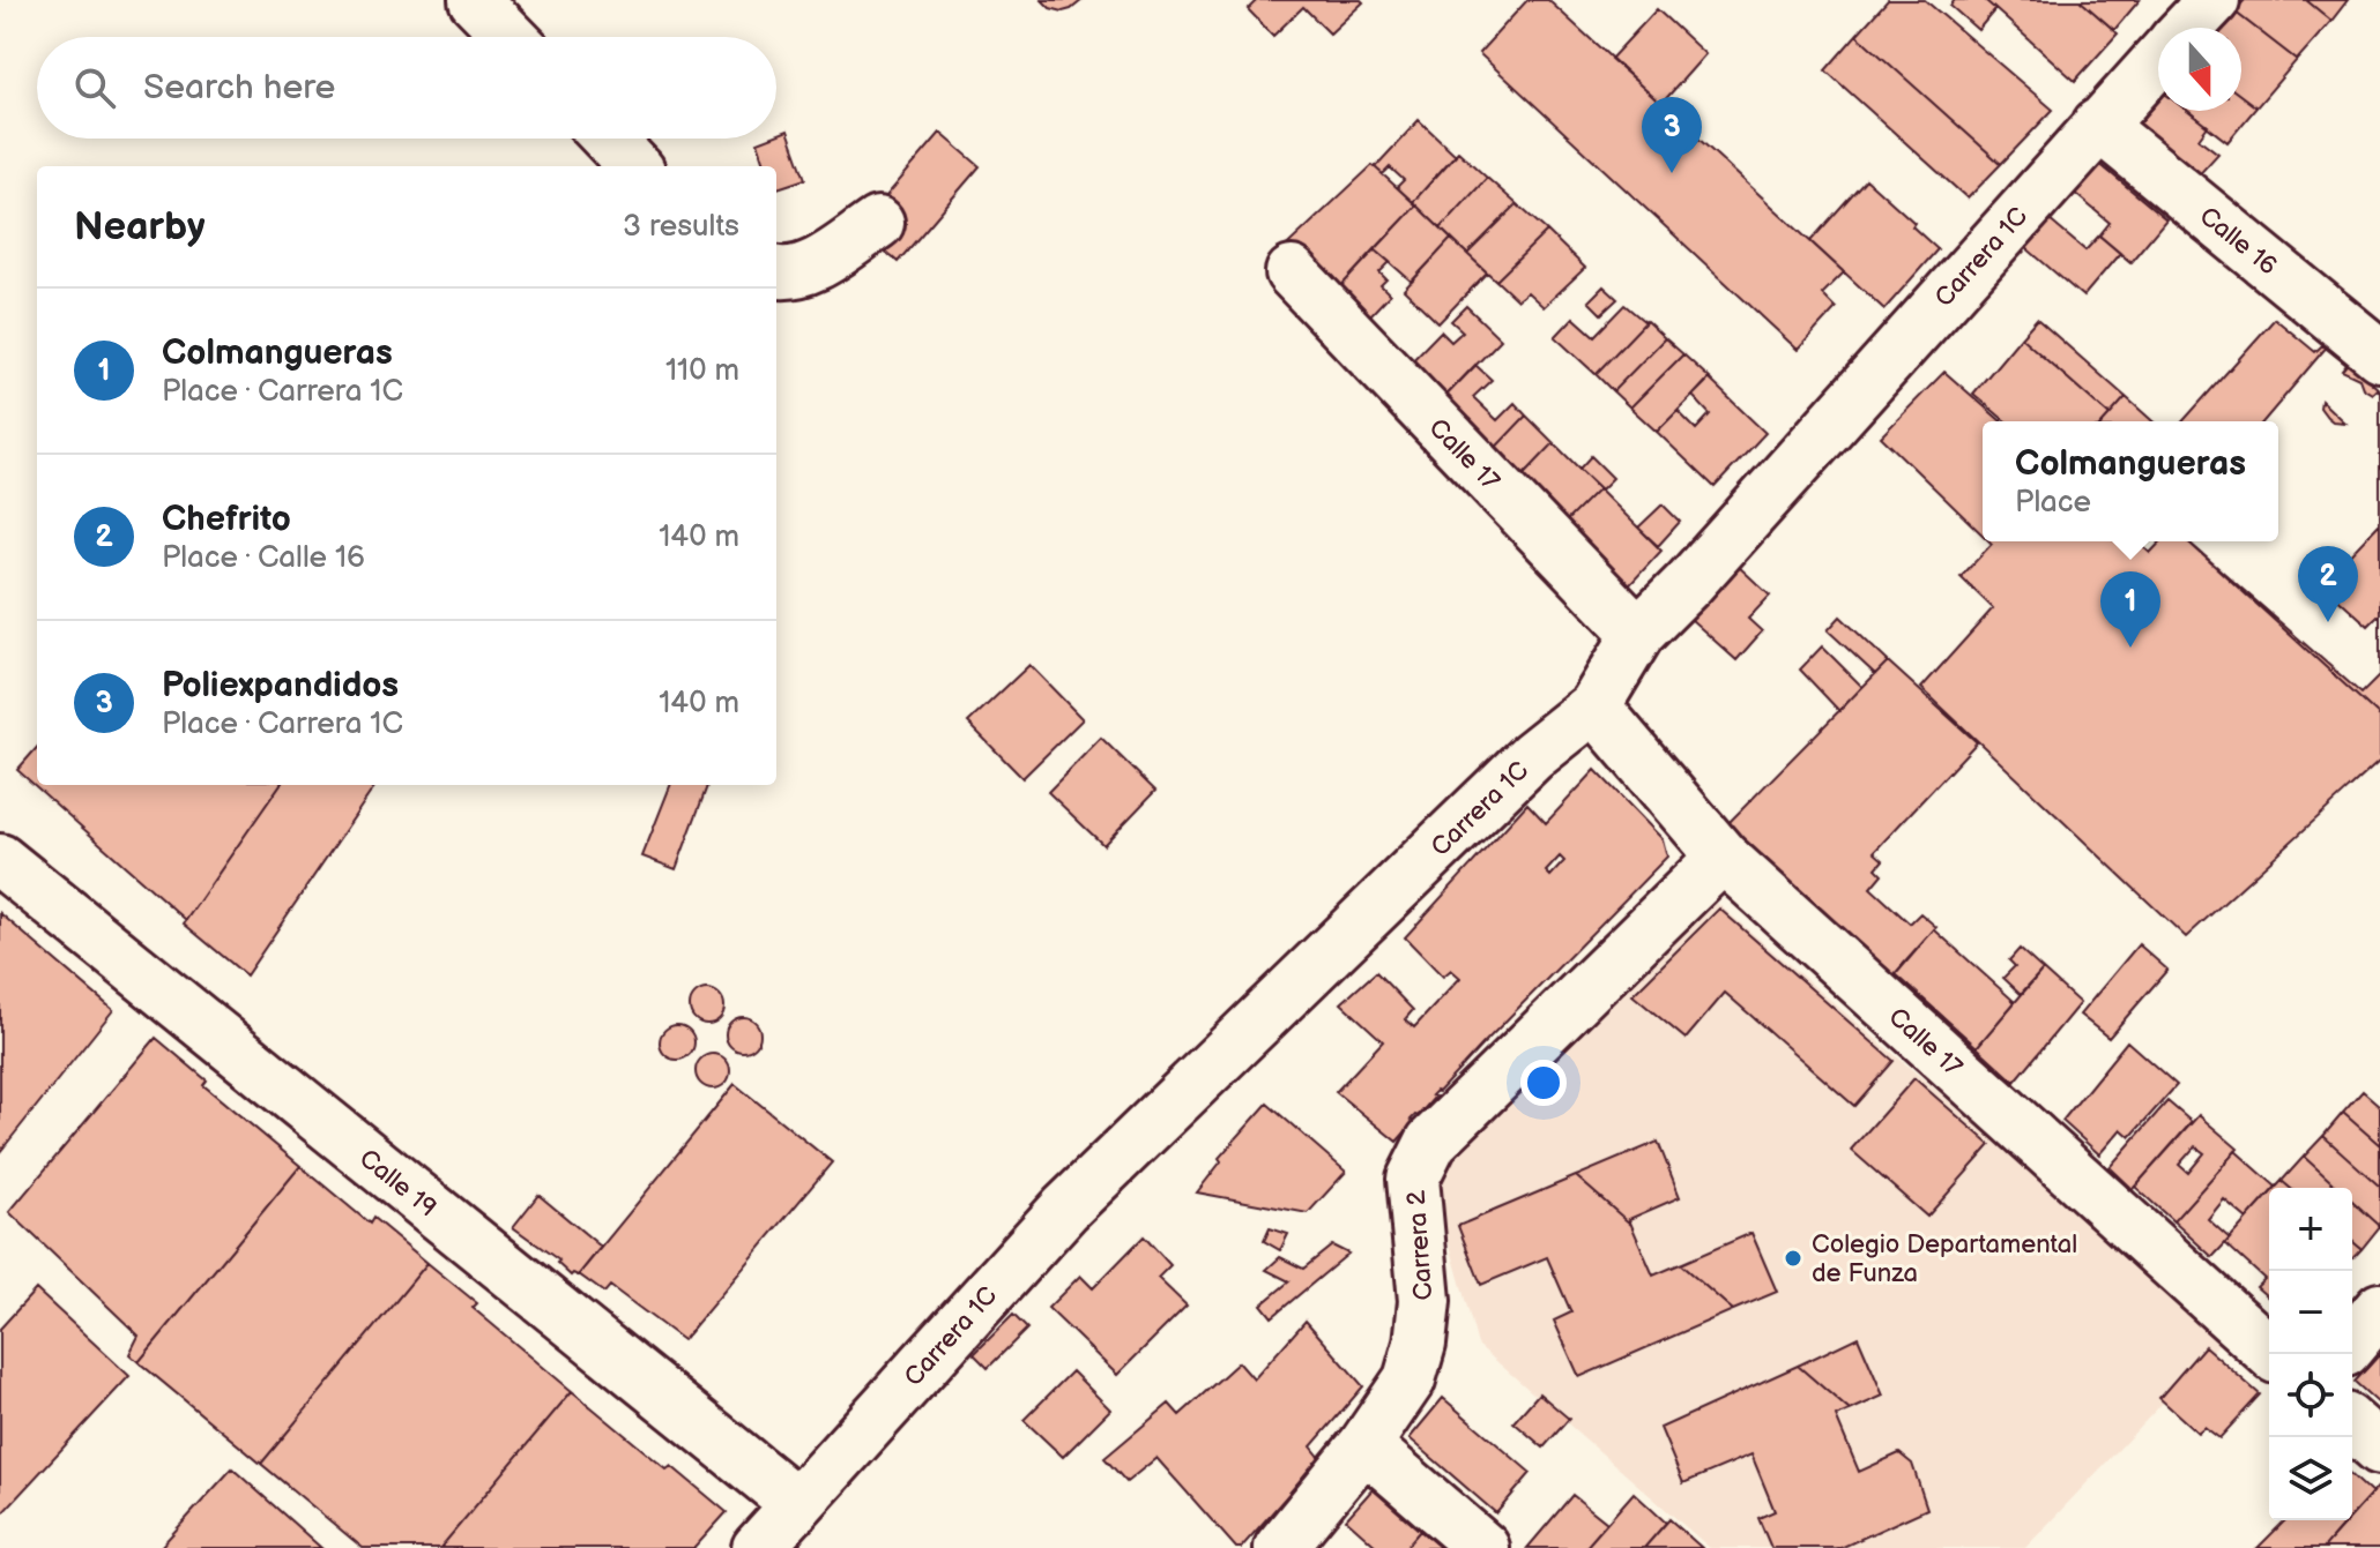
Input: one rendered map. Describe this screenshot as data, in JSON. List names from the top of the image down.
{
  "streets": {
    "street": [
      "Calle 16",
      "Carrera 1C",
      "Calle 17",
      "Calle 19",
      "Carrera 2"
    ]
  },
  "crossings": [
    ["Calle 16", "Carrera 1C"],
    ["Carrera 1C", "Calle 17"],
    ["Carrera 1C", "Calle 19"],
    ["Calle 17", "Carrera 2"]
  ],
  "places": ["Colegio Departamental de Funza"],
  "north": "bottom",
  "page": {
    "search": "Search here",
    "pins": ["3", "2", "1"],
    "heading": ["Nearby", "3 results"],
    "list": [
      {
        "mark": "1",
        "name": "Colmangueras",
        "note": "Place · Carrera 1C",
        "value": "110 m"
      },
      {
        "mark": "2",
        "name": "Chefrito",
        "note": "Place · Calle 16",
        "value": "140 m"
      },
      {
        "mark": "3",
        "name": "Poliexpandidos",
        "note": "Place · Carrera 1C",
        "value": "140 m"
      }
    ],
    "popup": ["Colmangueras", "Place"],
    "map_buttons": ["+", "−"]
  }
}
